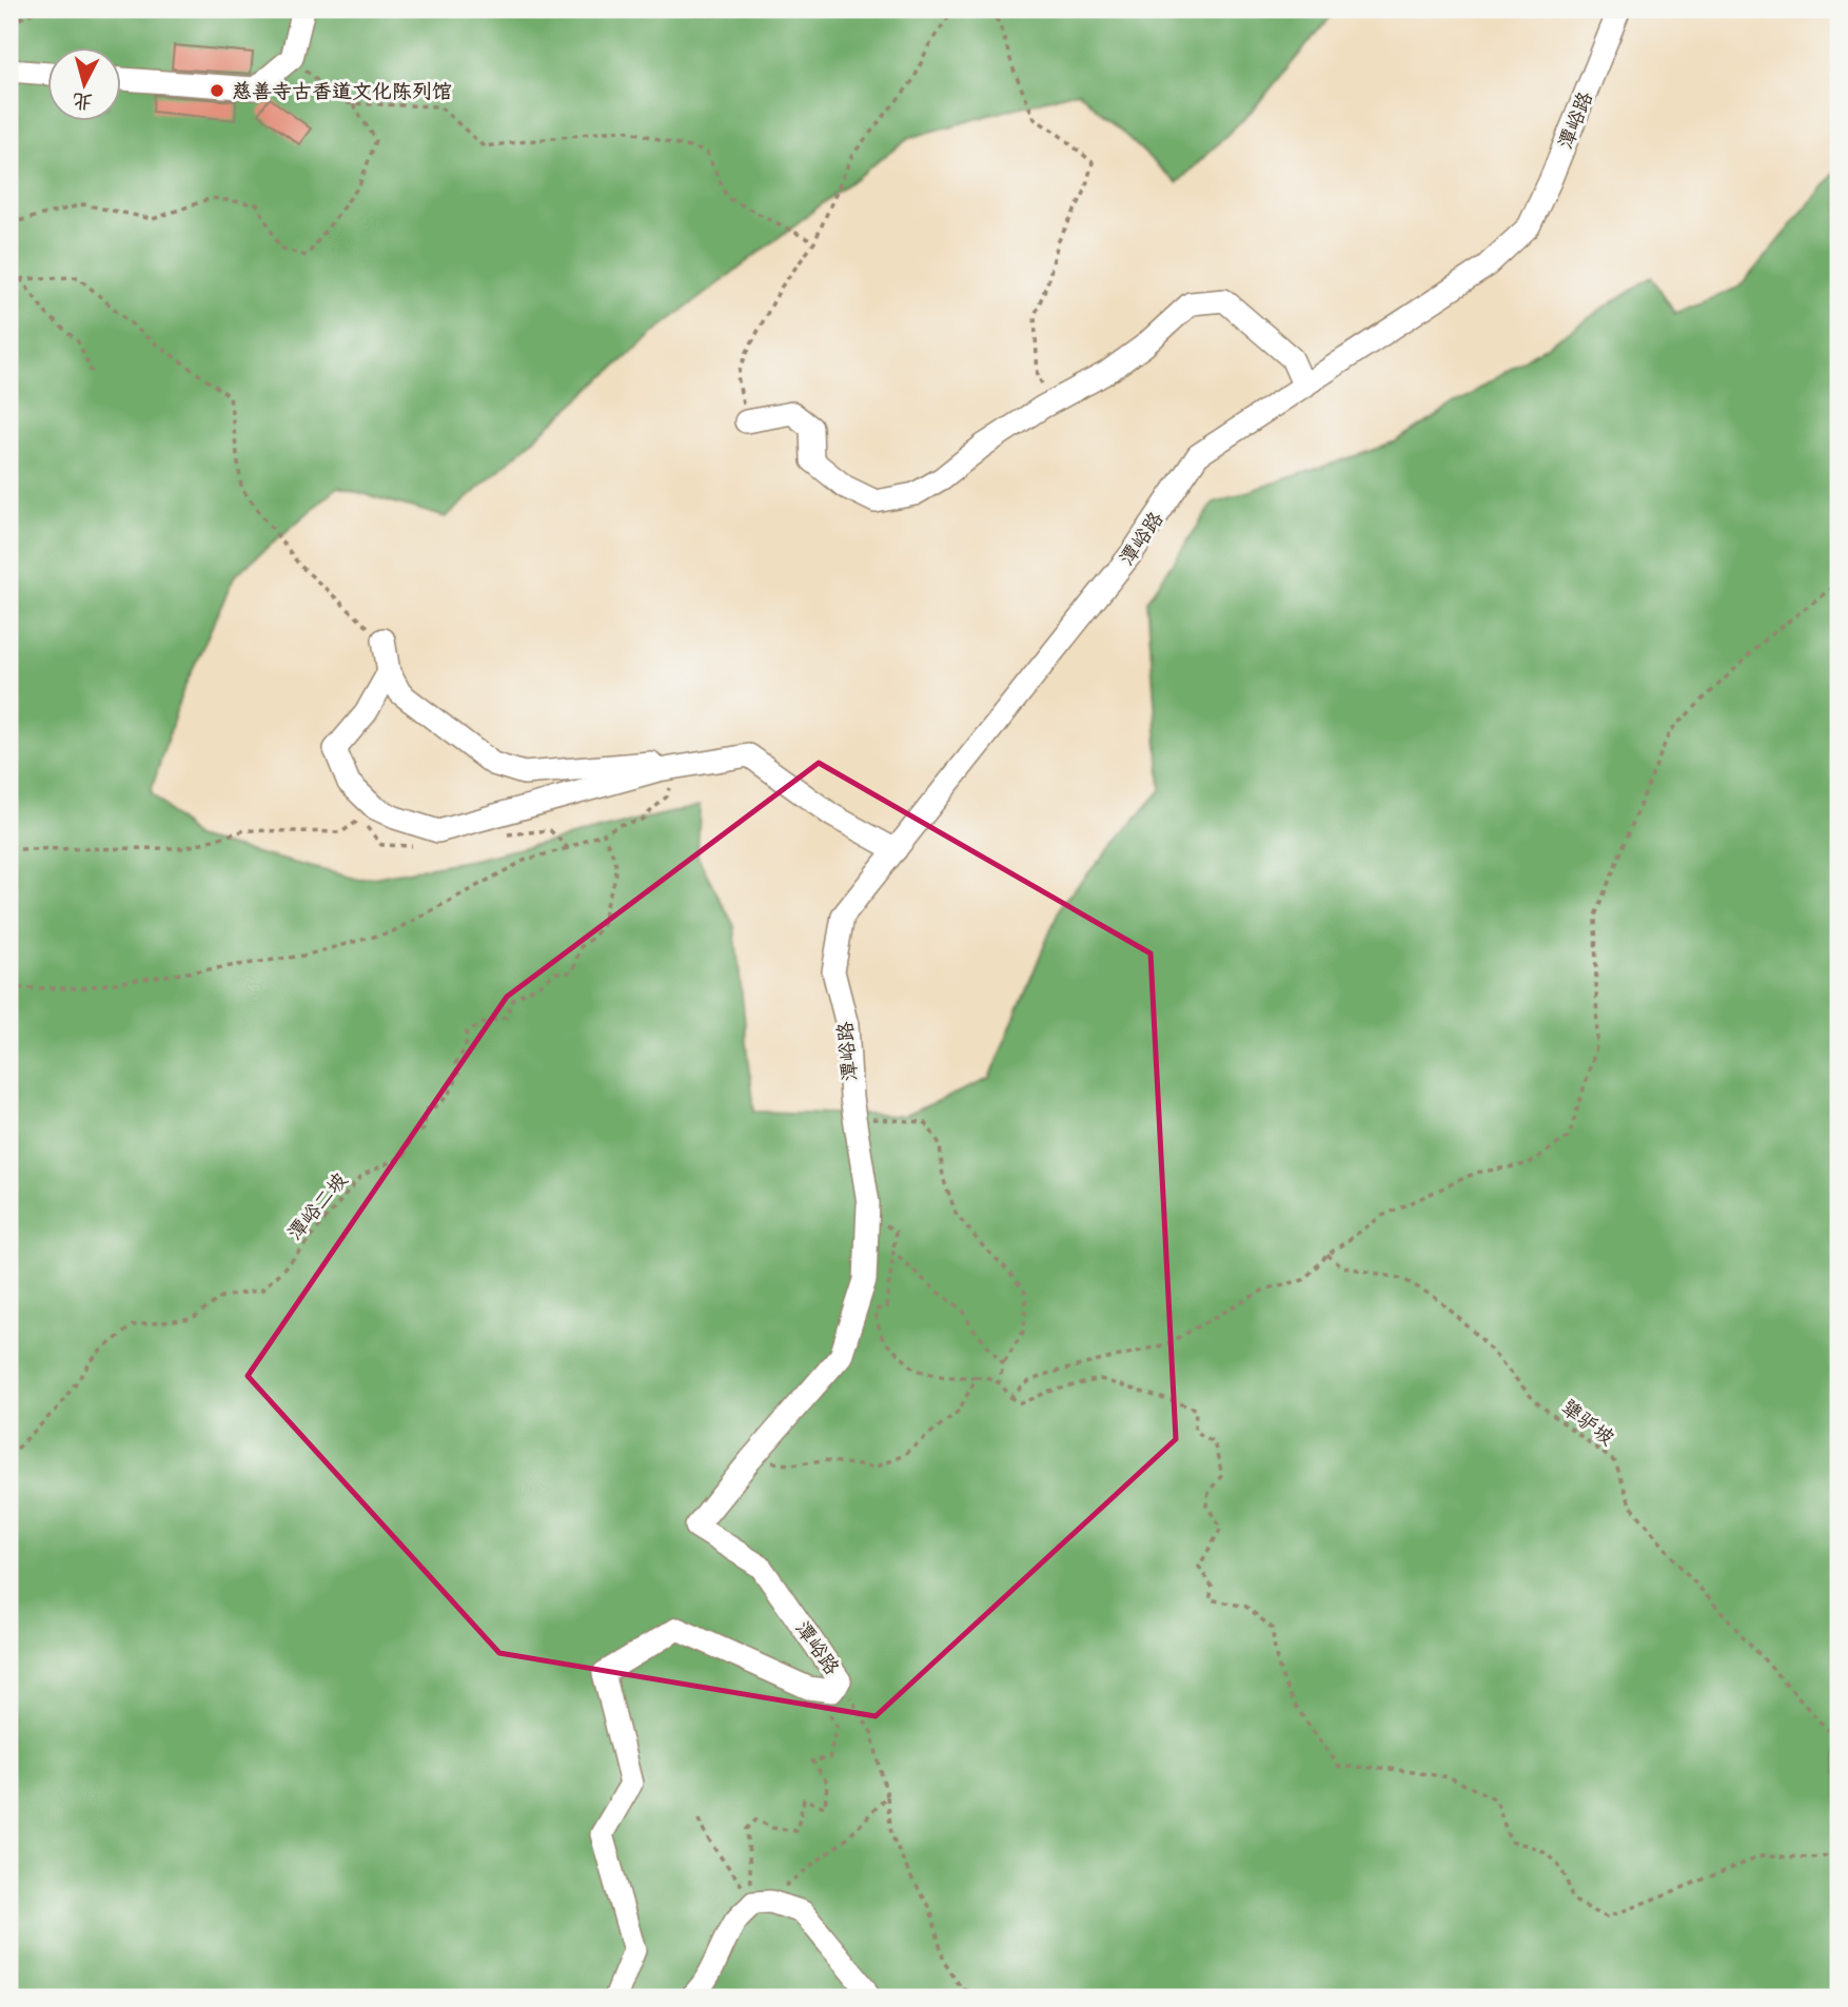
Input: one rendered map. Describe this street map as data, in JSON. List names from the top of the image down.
{
  "streets": {
    "street": ["潭峪路"],
    "path": ["潭峪二坡", "犟驴坡"]
  },
  "places": ["慈善寺古香道文化陈列馆"],
  "north": "bottom"
}
